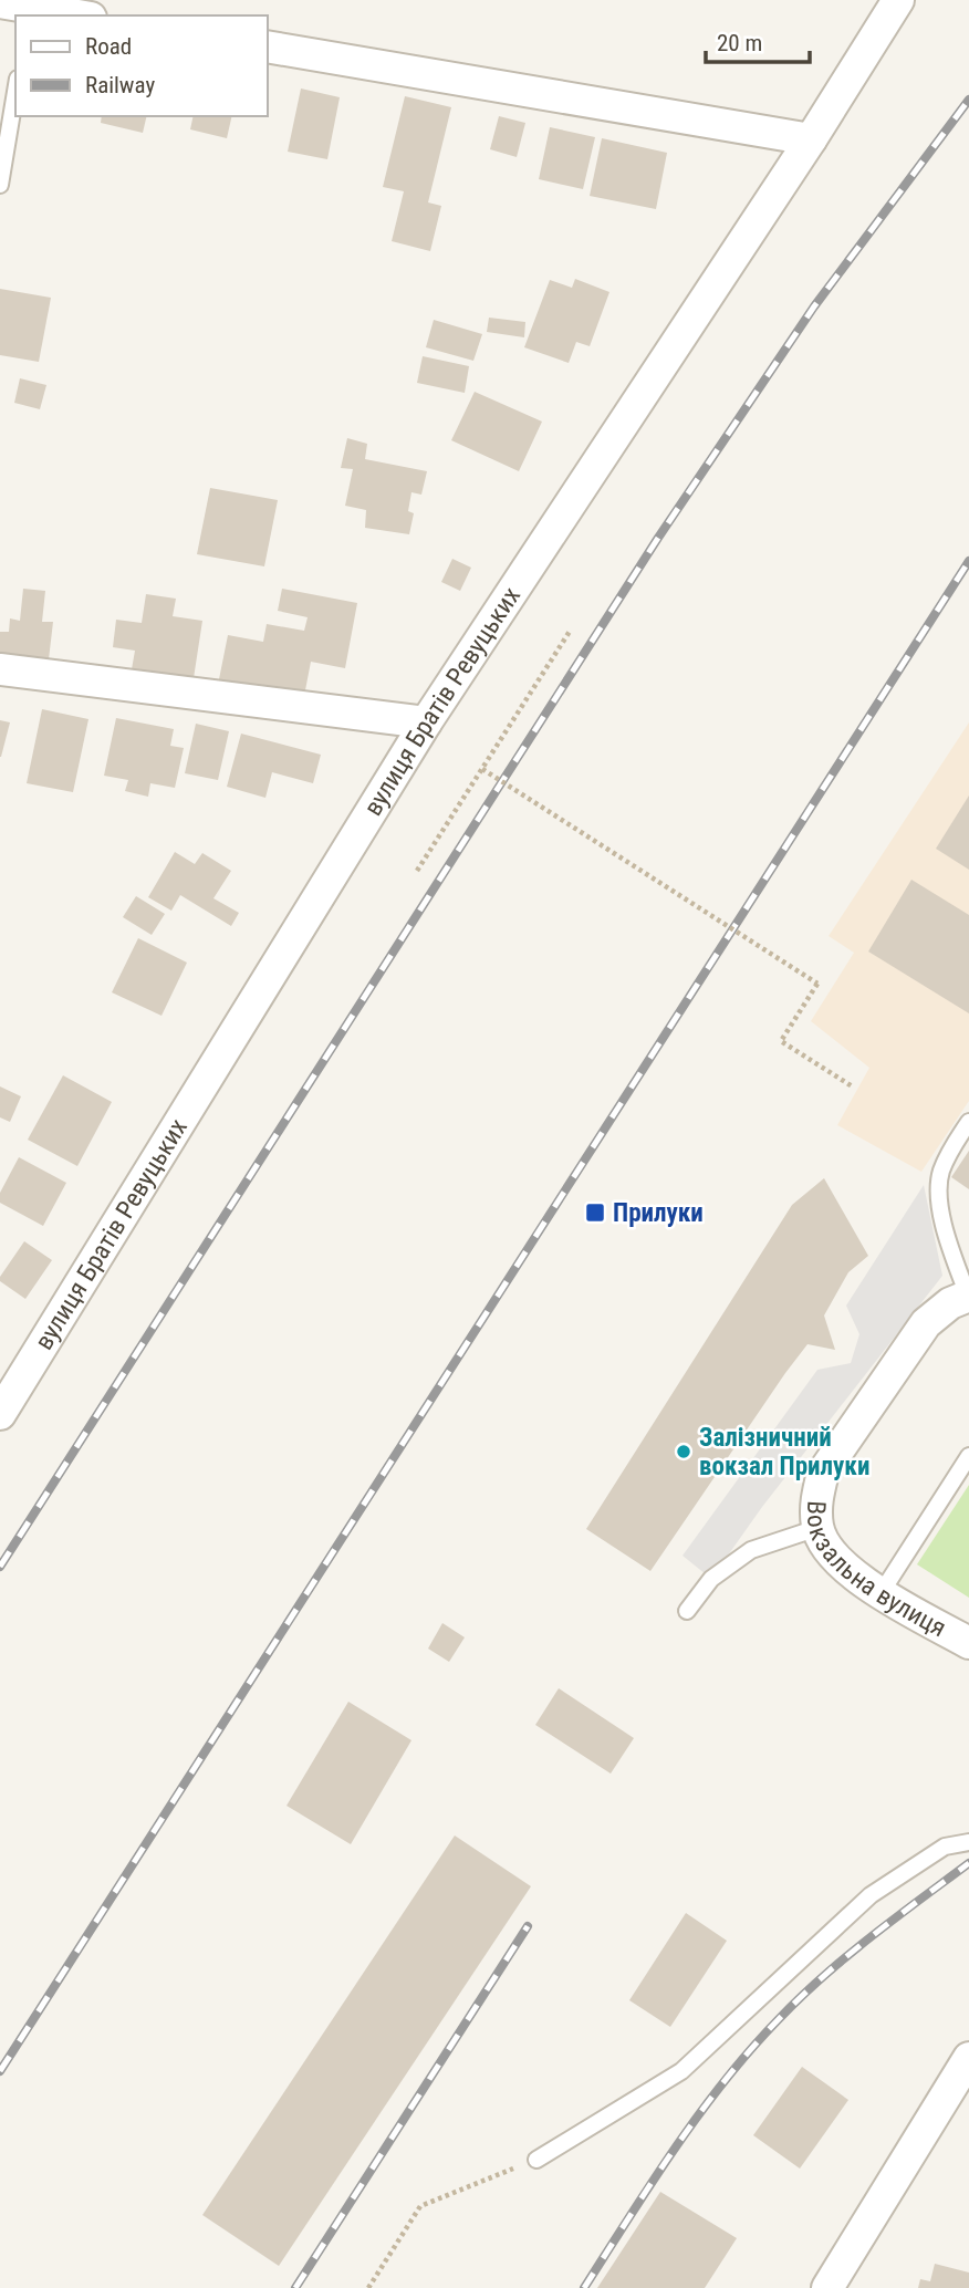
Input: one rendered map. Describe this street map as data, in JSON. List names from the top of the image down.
{
  "streets": {
    "street": ["вулиця Братів Ревуцьких", "Вокзальна вулиця"]
  },
  "places": {
    "transit": ["Прилуки"],
    "other": ["Залізничний вокзал Прилуки"]
  },
  "legend": ["Road", "Railway"],
  "scale_bar": "20 m"
}
